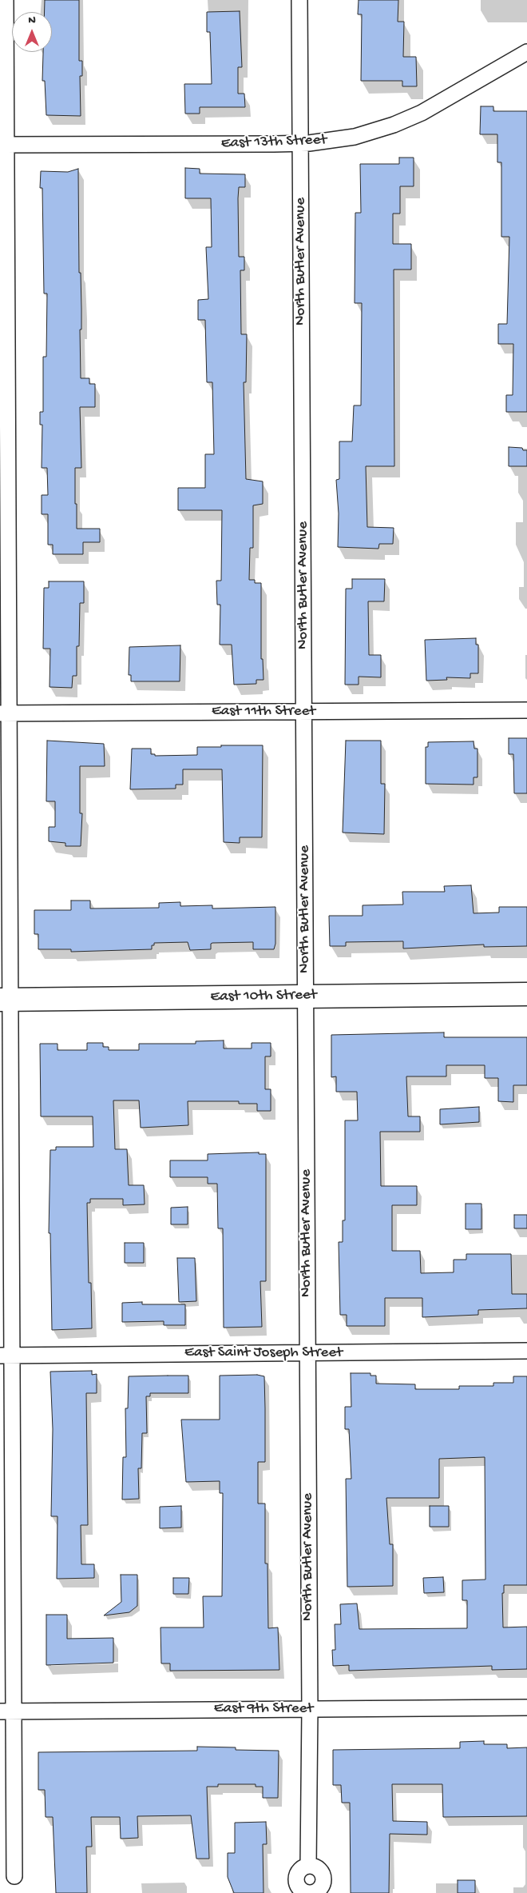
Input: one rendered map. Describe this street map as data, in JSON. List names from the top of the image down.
{
  "streets": {
    "main road": ["East 10th Street"],
    "street": [
      "East 13th Street",
      "North Butler Avenue",
      "East 11th Street",
      "East Saint Joseph Street",
      "East 9th Street"
    ]
  },
  "crossings": [
    ["East 13th Street", "North Butler Avenue"],
    ["North Butler Avenue", "East 11th Street"],
    ["North Butler Avenue", "East 10th Street"],
    ["North Butler Avenue", "East Saint Joseph Street"],
    ["North Butler Avenue", "East 9th Street"]
  ],
  "north": "top"
}
